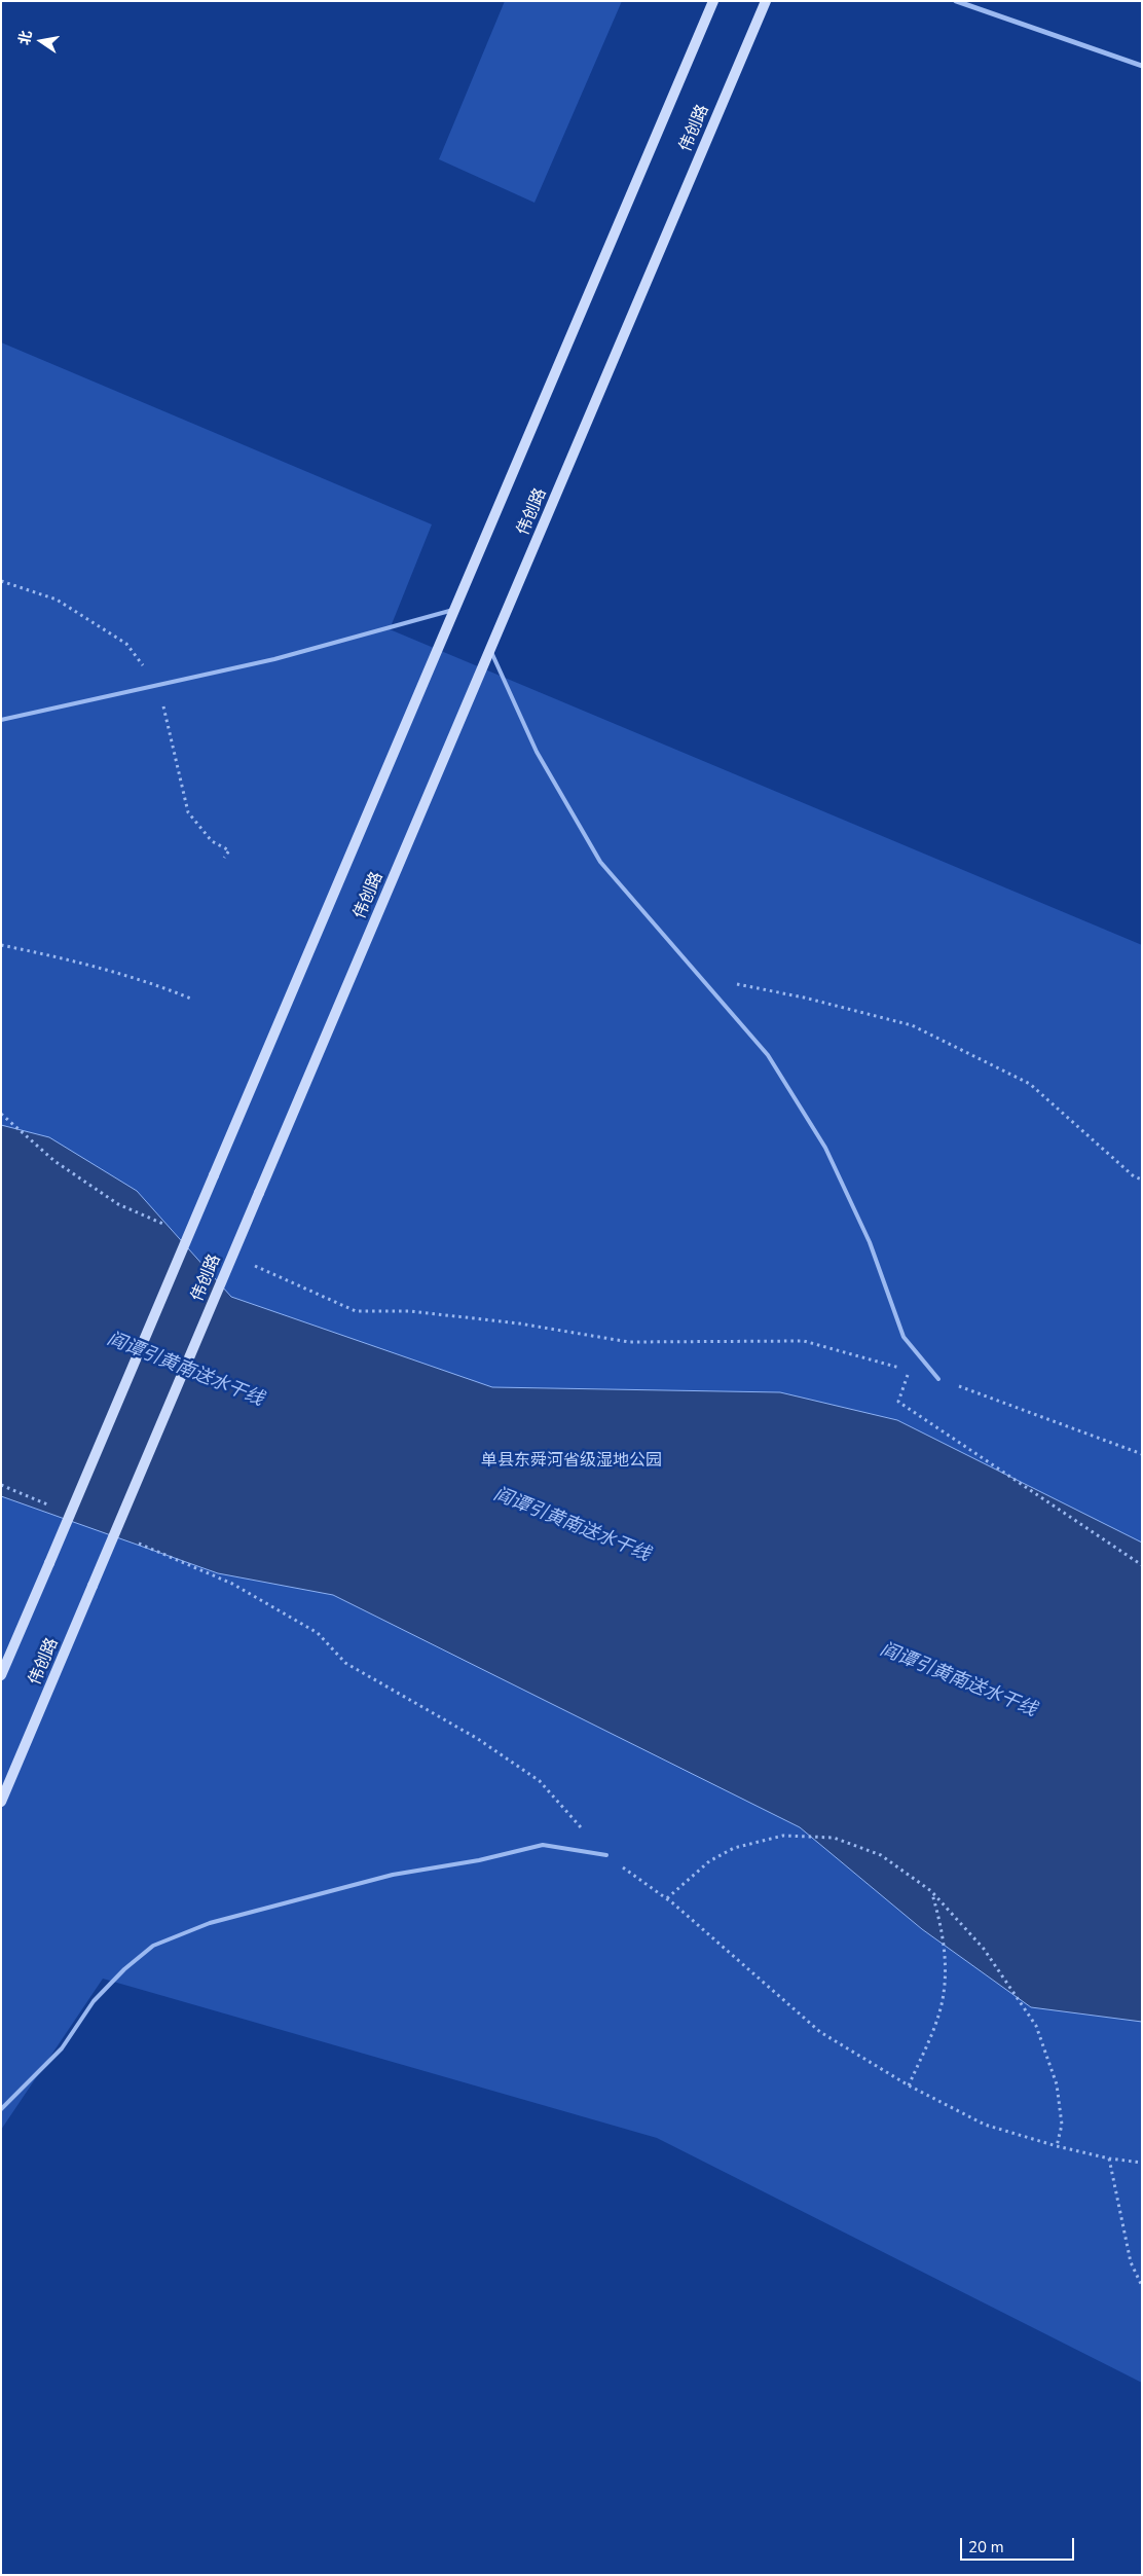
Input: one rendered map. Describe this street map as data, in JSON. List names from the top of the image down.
{
  "streets": {
    "street": ["伟创路"]
  },
  "water": ["阎谭引黄南送水干线"],
  "parks": ["单县东舜河省级湿地公园"],
  "scale_bar": "20 m",
  "north": "left"
}
